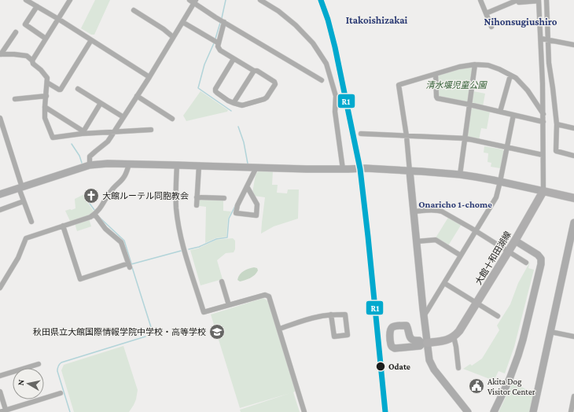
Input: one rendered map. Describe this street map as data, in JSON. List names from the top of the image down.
{
  "streets": {
    "main road": ["大館十和田湖線"]
  },
  "districts": ["Itakoishizakai", "Nihonsugiushiro", "Onaricho 1-chome"],
  "parks": ["清水堰児童公園"],
  "places": {
    "church": ["大館ルーテル同胞教会"],
    "school or university": ["秋田県立大館国際情報学院中学校・高等学校"],
    "other": ["Odate"],
    "public building": ["Akita Dog Visitor Center"]
  },
  "lines": ["transit line R1"],
  "north": "left"
}
